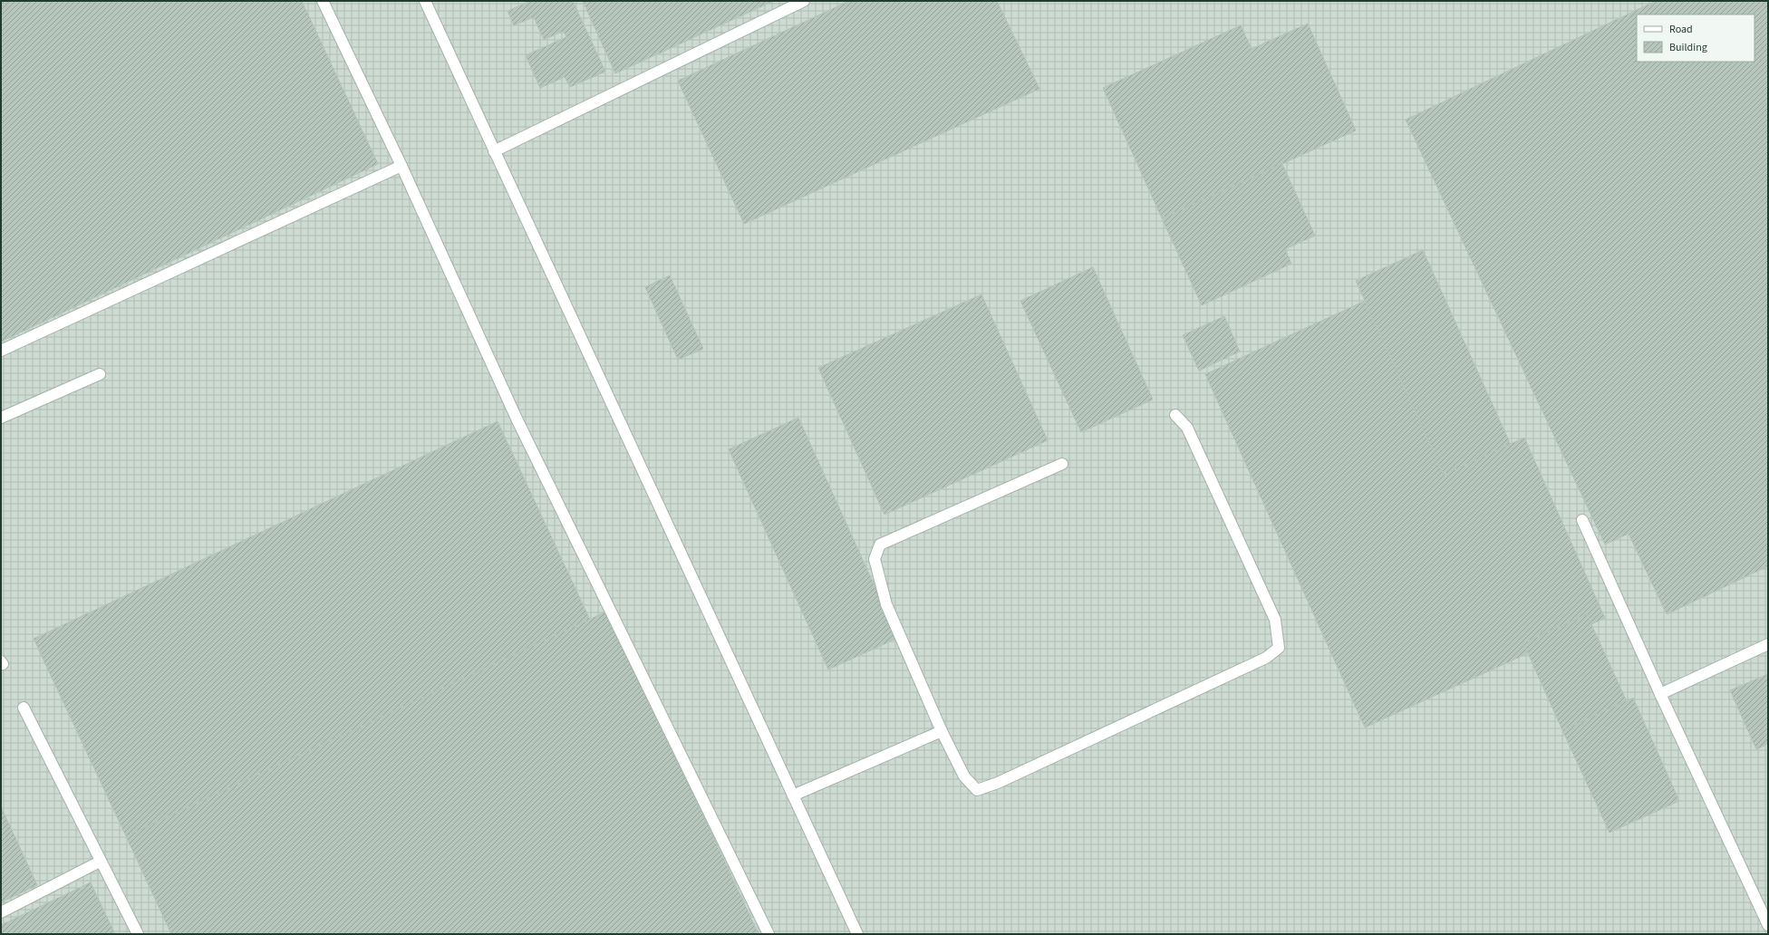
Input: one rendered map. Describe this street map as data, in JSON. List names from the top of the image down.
{
  "legend": ["Road", "Building"]
}
